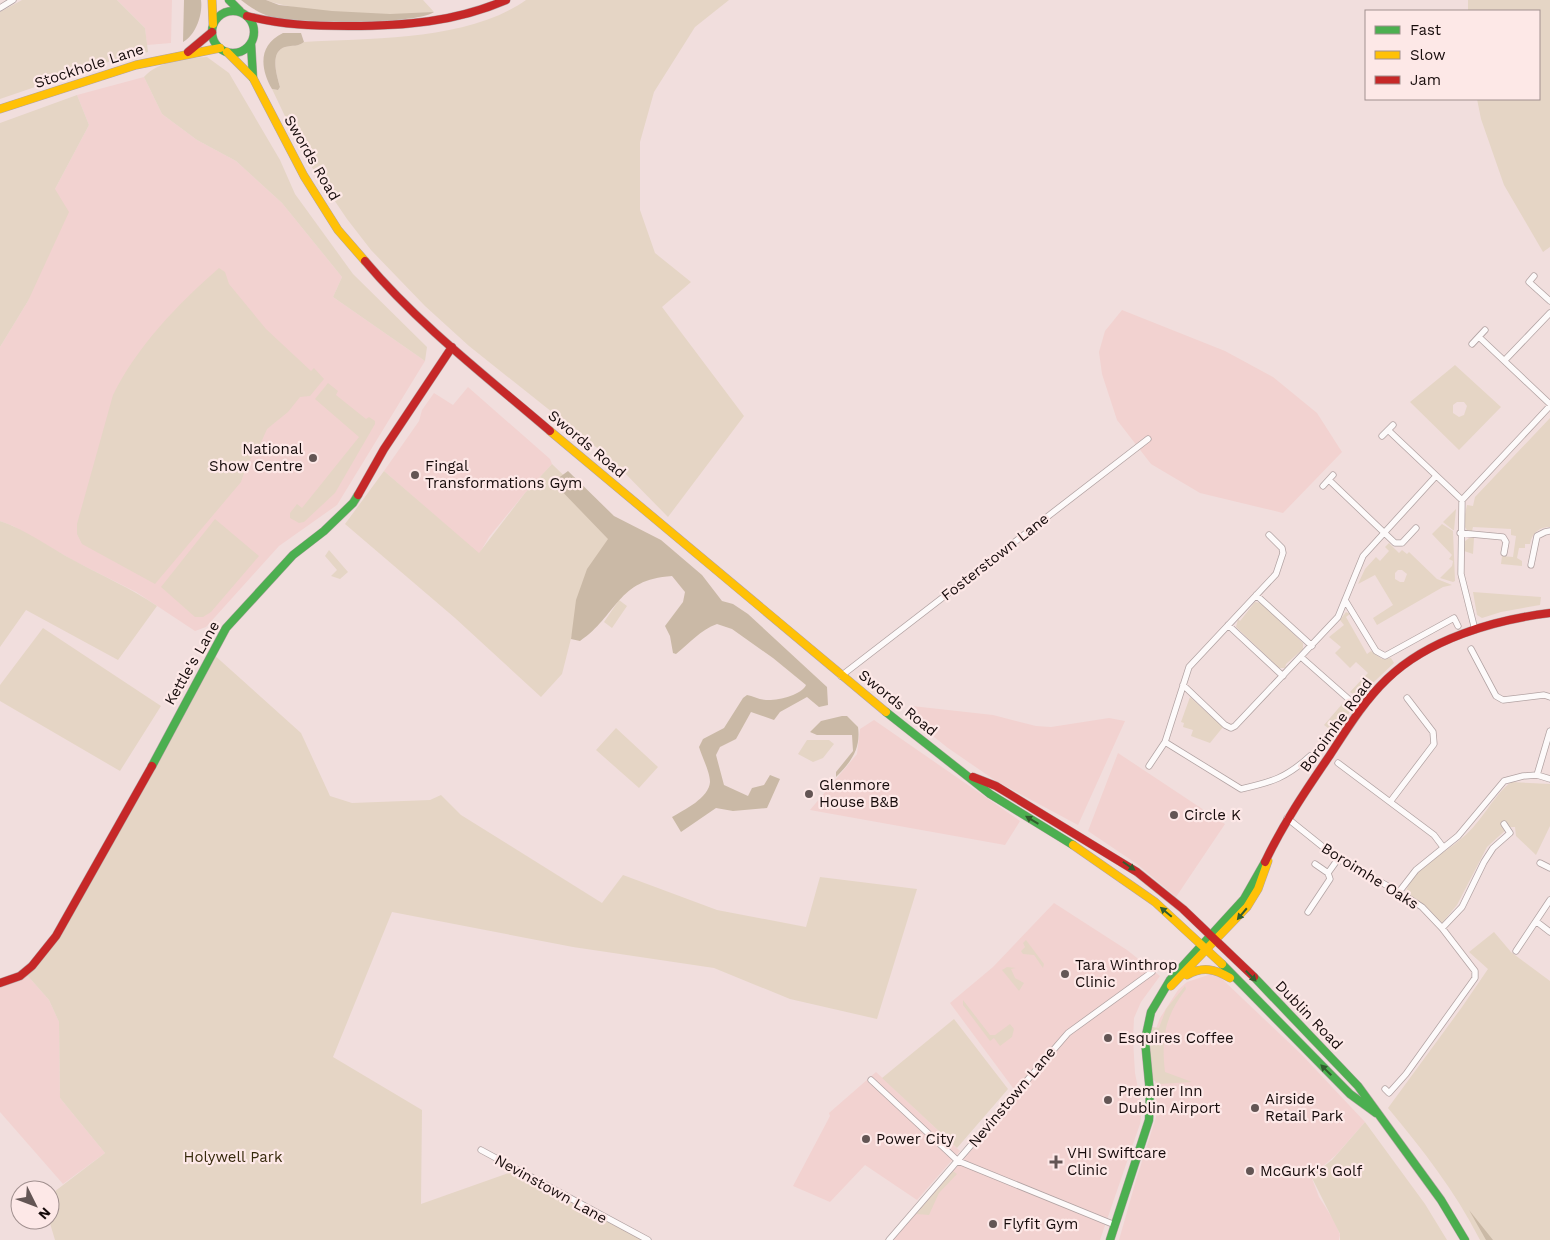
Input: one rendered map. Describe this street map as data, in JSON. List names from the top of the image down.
{
  "streets": {
    "main road": [
      "Stockhole Lane",
      "Swords Road",
      "Kettle's Lane",
      "Boroimhe Road",
      "Dublin Road"
    ],
    "street": ["Fosterstown Lane", "Boroimhe Oaks", "Nevinstown Lane"]
  },
  "crossings": [
    ["Stockhole Lane", "Swords Road"],
    ["Swords Road", "Fosterstown Lane"],
    ["Swords Road", "Kettle's Lane"],
    ["Swords Road", "Boroimhe Road"],
    ["Swords Road", "Dublin Road"],
    ["Boroimhe Road", "Boroimhe Oaks"],
    ["Boroimhe Road", "Dublin Road"]
  ],
  "parks": ["Holywell Park"],
  "places": {
    "other": [
      "National Show Centre",
      "Fingal Transformations Gym",
      "Glenmore House B&B",
      "Circle K",
      "Tara Winthrop Clinic",
      "Esquires Coffee",
      "Premier Inn Dublin Airport",
      "Airside Retail Park",
      "Power City",
      "McGurk's Golf",
      "Flyfit Gym"
    ],
    "health": ["VHI Swiftcare Clinic"]
  },
  "legend": ["Fast", "Slow", "Jam"],
  "north": "bottom right"
}
